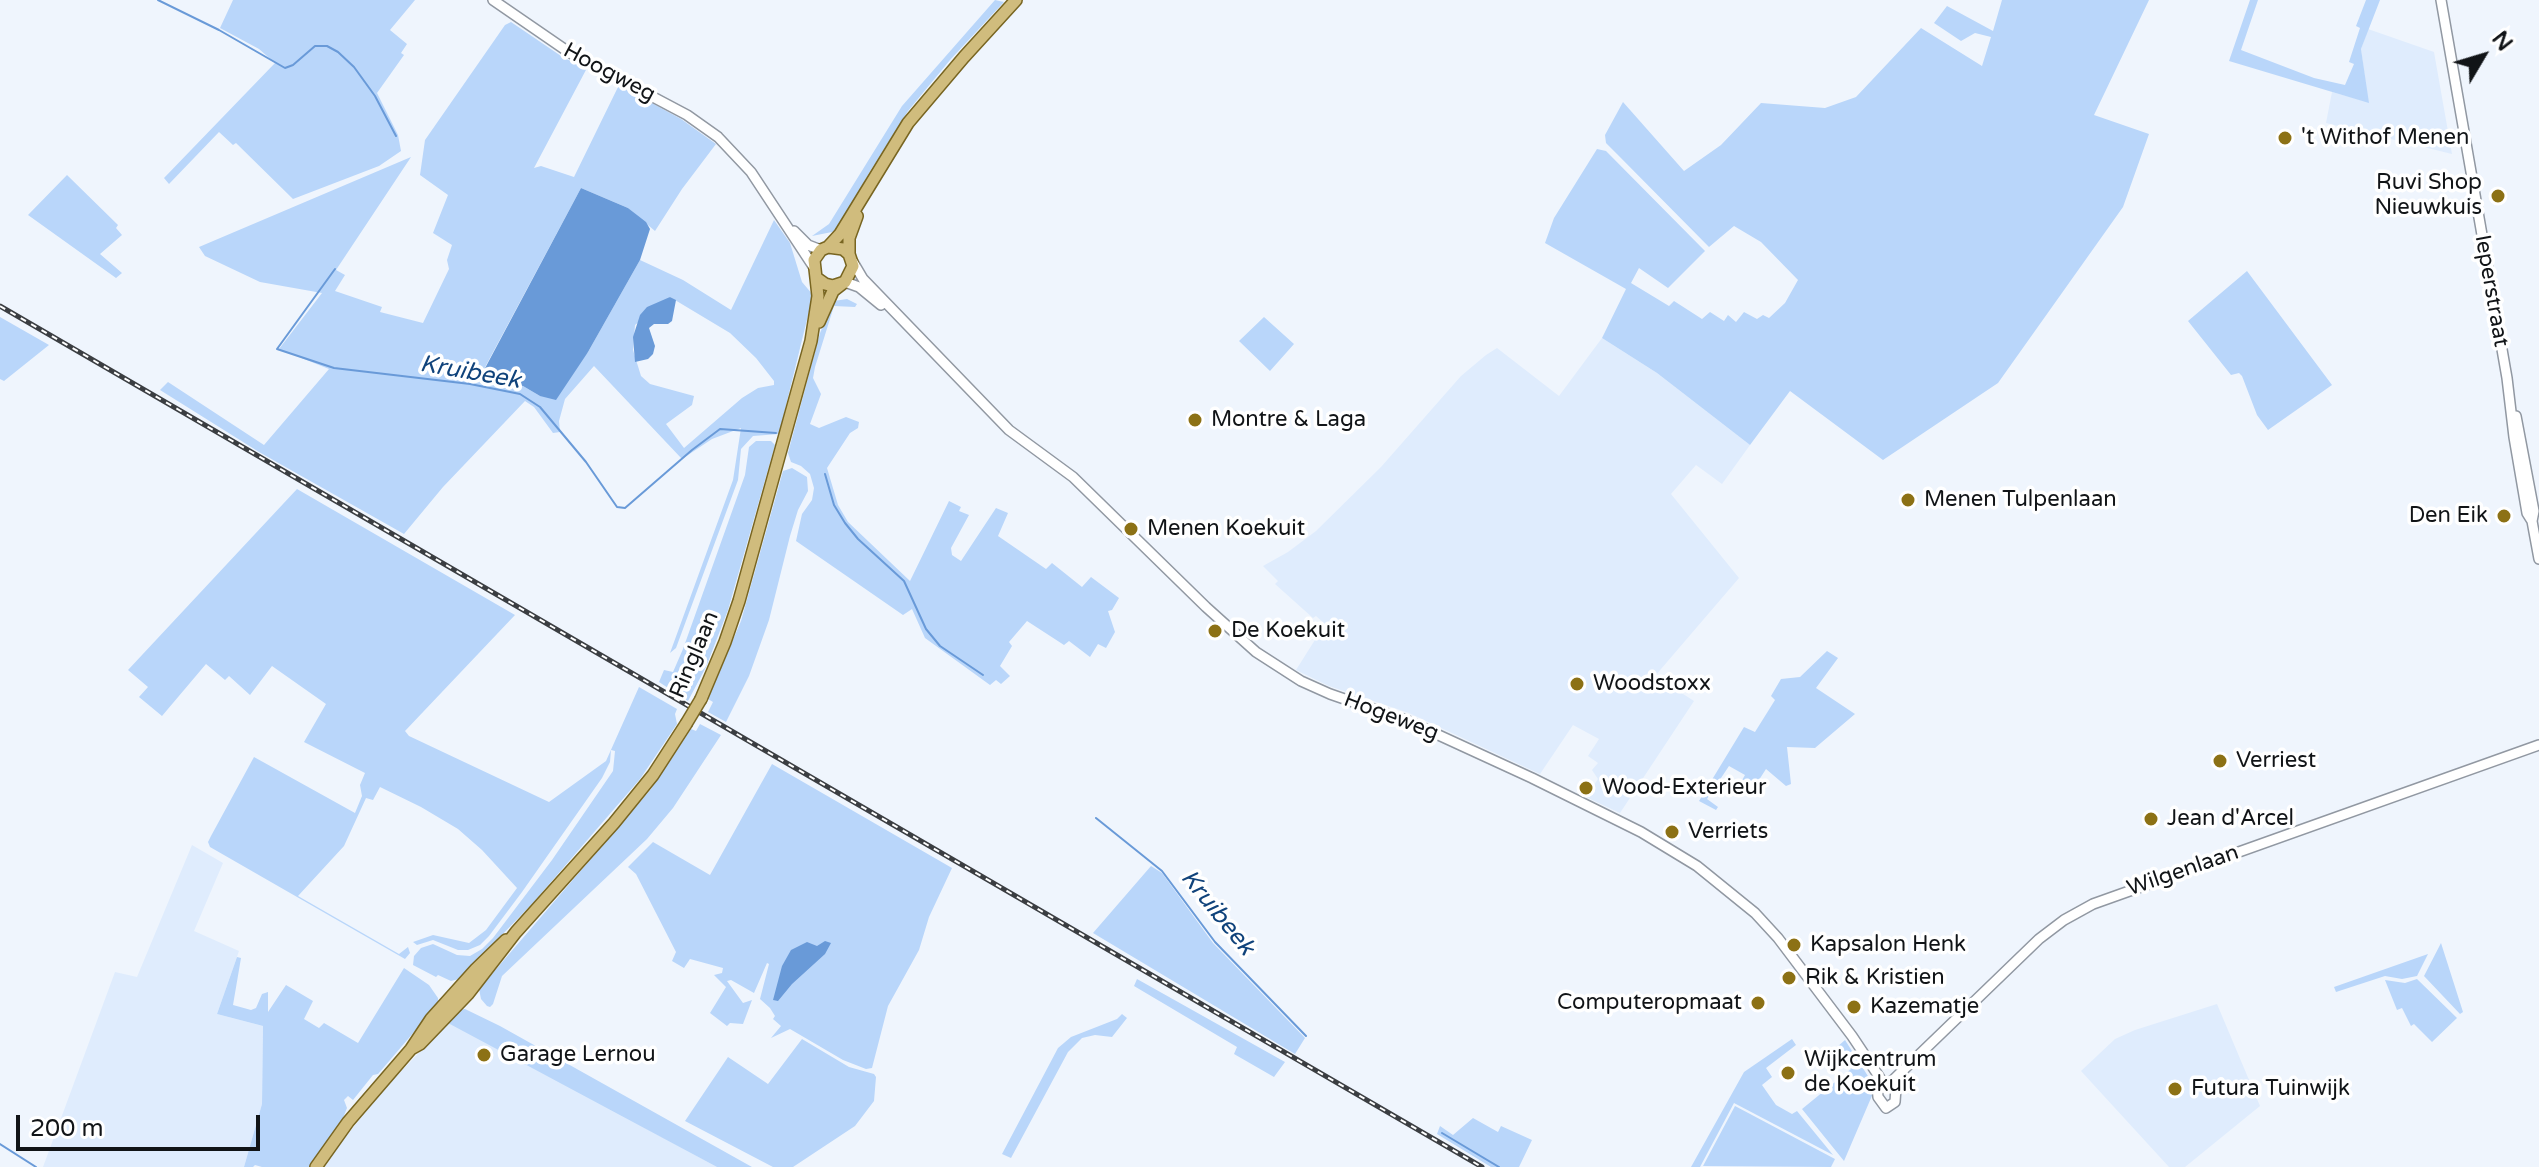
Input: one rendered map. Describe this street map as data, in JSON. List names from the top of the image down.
{
  "streets": {
    "main road": ["Ringlaan"],
    "street": [
      "Hoogweg",
      "Ieperstraat",
      "Hogeweg",
      "Wilgenlaan"
    ]
  },
  "crossings": [
    ["Ringlaan", "Hogeweg"],
    ["Hogeweg", "Wilgenlaan"]
  ],
  "water": ["Kruibeek"],
  "places": [
    "'t Withof Menen",
    "Ruvi Shop Nieuwkuis",
    "Montre & Laga",
    "Menen Tulpenlaan",
    "Den Eik",
    "Menen Koekuit",
    "De Koekuit",
    "Woodstoxx",
    "Verriest",
    "Wood-Exterieur",
    "Jean d'Arcel",
    "Verriets",
    "Kapsalon Henk",
    "Rik & Kristien",
    "Computeropmaat",
    "Kazematje",
    "Garage Lernou",
    "Wijkcentrum de Koekuit",
    "Futura Tuinwijk"
  ],
  "scale_bar": "200 m",
  "north": "top right"
}
